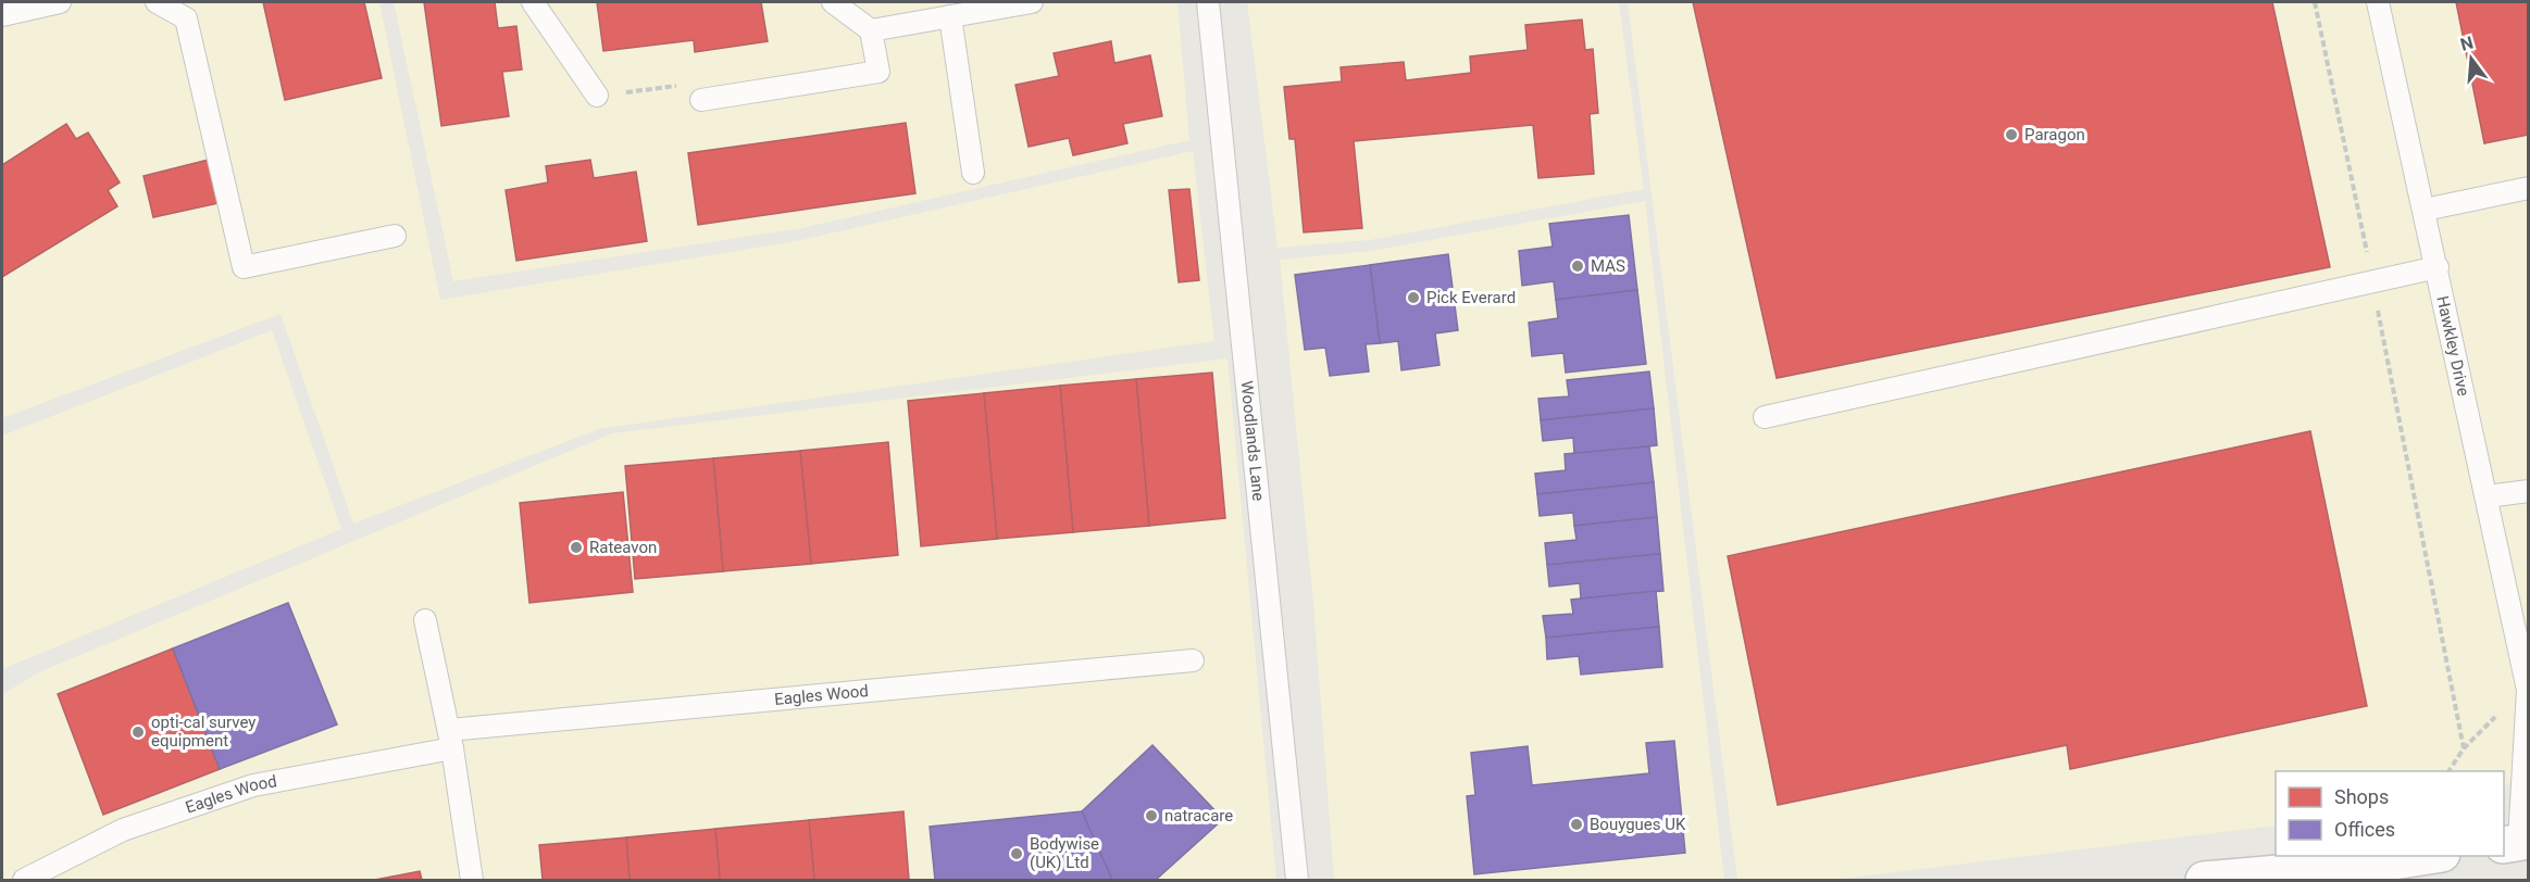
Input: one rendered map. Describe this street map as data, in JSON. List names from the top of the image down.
{
  "streets": {
    "lane": ["Hawkley Drive", "Woodlands Lane", "Eagles Wood"]
  },
  "places": [
    "Paragon",
    "MAS",
    "Pick Everard",
    "Rateavon",
    "opti-cal survey equipment",
    "natracare",
    "Bouygues UK",
    "Bodywise (UK) Ltd"
  ],
  "legend": ["Shops", "Offices"],
  "north": "top"
}
